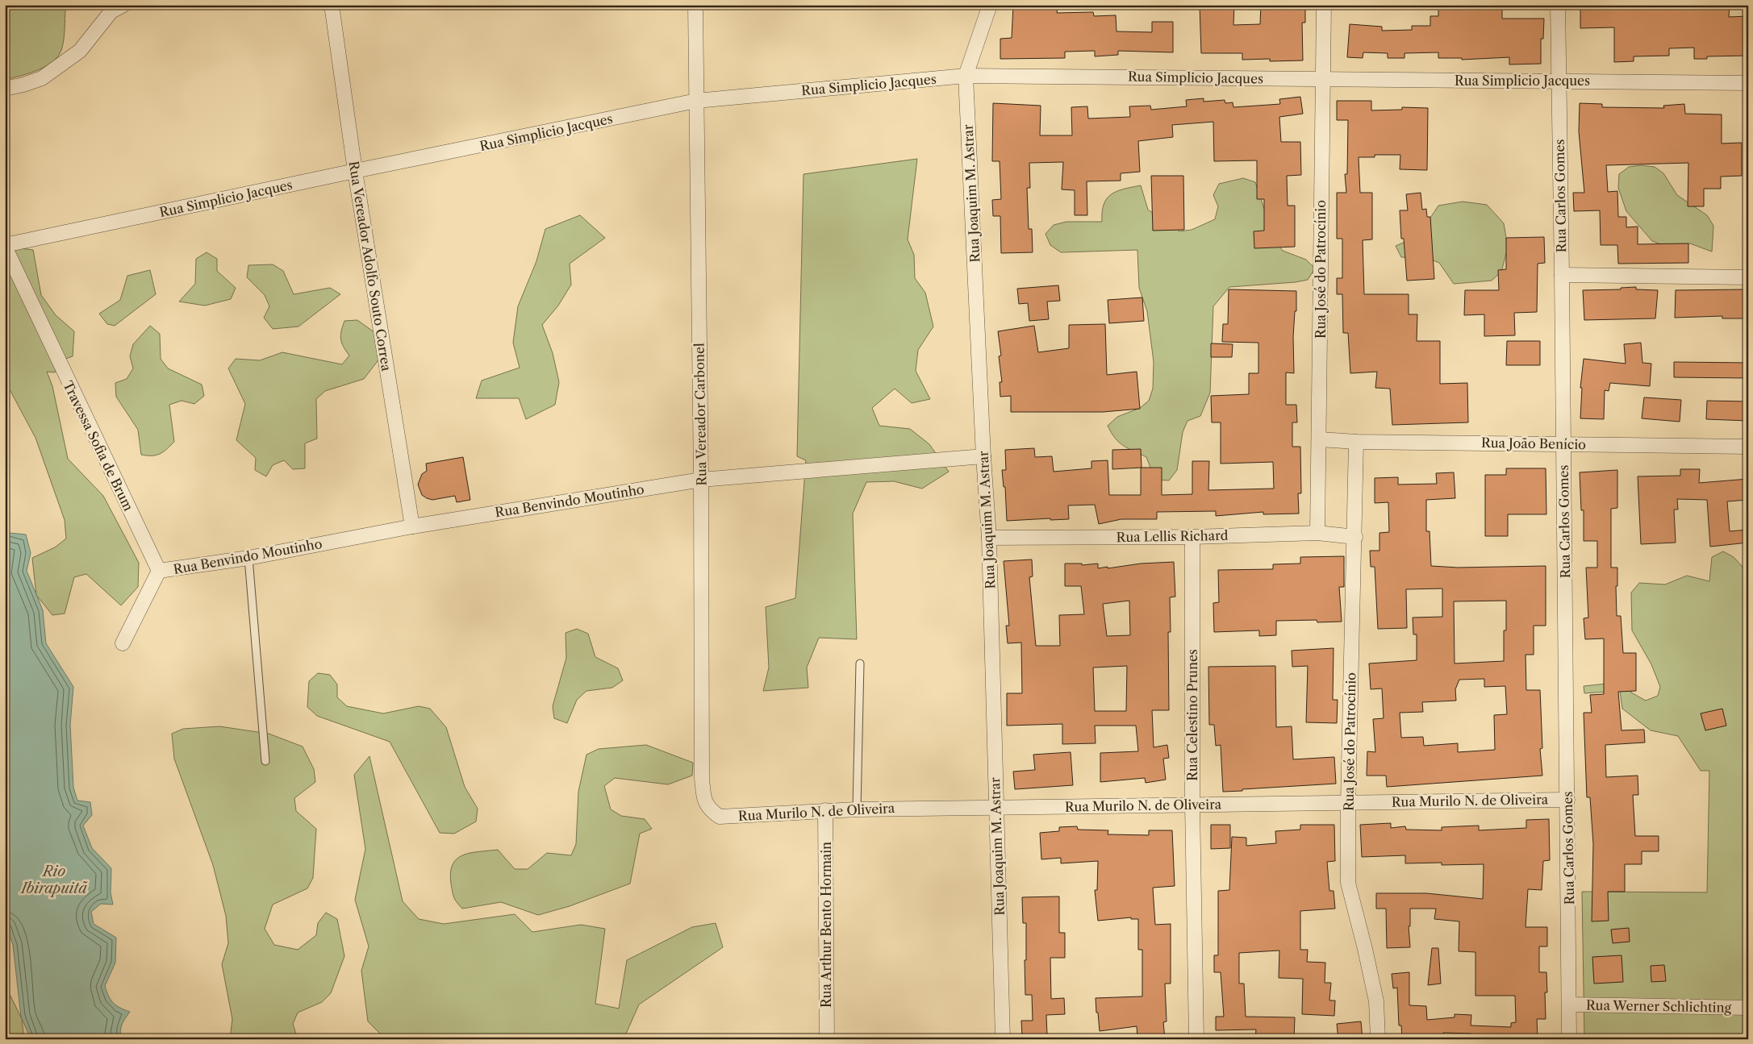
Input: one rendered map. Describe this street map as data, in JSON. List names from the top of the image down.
{
  "streets": {
    "street": [
      "Rua Simplicio Jacques",
      "Rua Joaquim M. Astrar",
      "Rua Carlos Gomes",
      "Rua Vereador Adolfo Souto Correa",
      "Rua José do Patrocínio",
      "Rua Vereador Carbonel",
      "Rua João Benício",
      "Travessa Sofia de Brum",
      "Rua Benvindo Moutinho",
      "Rua Lellis Richard",
      "Rua Celestino Prunes",
      "Rua Murilo N. de Oliveira",
      "Rua Arthur Bento Hormain",
      "Rua Werner Schlichting"
    ]
  },
  "crossings": [
    ["Rua Simplicio Jacques", "Rua Joaquim M. Astrar"],
    ["Rua Simplicio Jacques", "Rua Carlos Gomes"],
    ["Rua Simplicio Jacques", "Rua Vereador Adolfo Souto Correa"],
    ["Rua Simplicio Jacques", "Rua José do Patrocínio"],
    ["Rua Simplicio Jacques", "Rua Vereador Carbonel"],
    ["Rua Simplicio Jacques", "Travessa Sofia de Brum"],
    ["Rua Joaquim M. Astrar", "Rua Benvindo Moutinho"],
    ["Rua Joaquim M. Astrar", "Rua Lellis Richard"],
    ["Rua Joaquim M. Astrar", "Rua Murilo N. de Oliveira"],
    ["Rua Carlos Gomes", "Rua João Benício"],
    ["Rua Carlos Gomes", "Rua Murilo N. de Oliveira"],
    ["Rua Carlos Gomes", "Rua Werner Schlichting"],
    ["Rua Vereador Adolfo Souto Correa", "Rua Benvindo Moutinho"],
    ["Rua José do Patrocínio", "Rua João Benício"],
    ["Rua José do Patrocínio", "Rua Lellis Richard"],
    ["Rua José do Patrocínio", "Rua Murilo N. de Oliveira"],
    ["Rua Vereador Carbonel", "Rua Benvindo Moutinho"],
    ["Rua Vereador Carbonel", "Rua Murilo N. de Oliveira"],
    ["Travessa Sofia de Brum", "Rua Benvindo Moutinho"],
    ["Rua Lellis Richard", "Rua Celestino Prunes"],
    ["Rua Celestino Prunes", "Rua Murilo N. de Oliveira"],
    ["Rua Murilo N. de Oliveira", "Rua Arthur Bento Hormain"]
  ],
  "water": ["Rio Ibirapuitã"]
}
